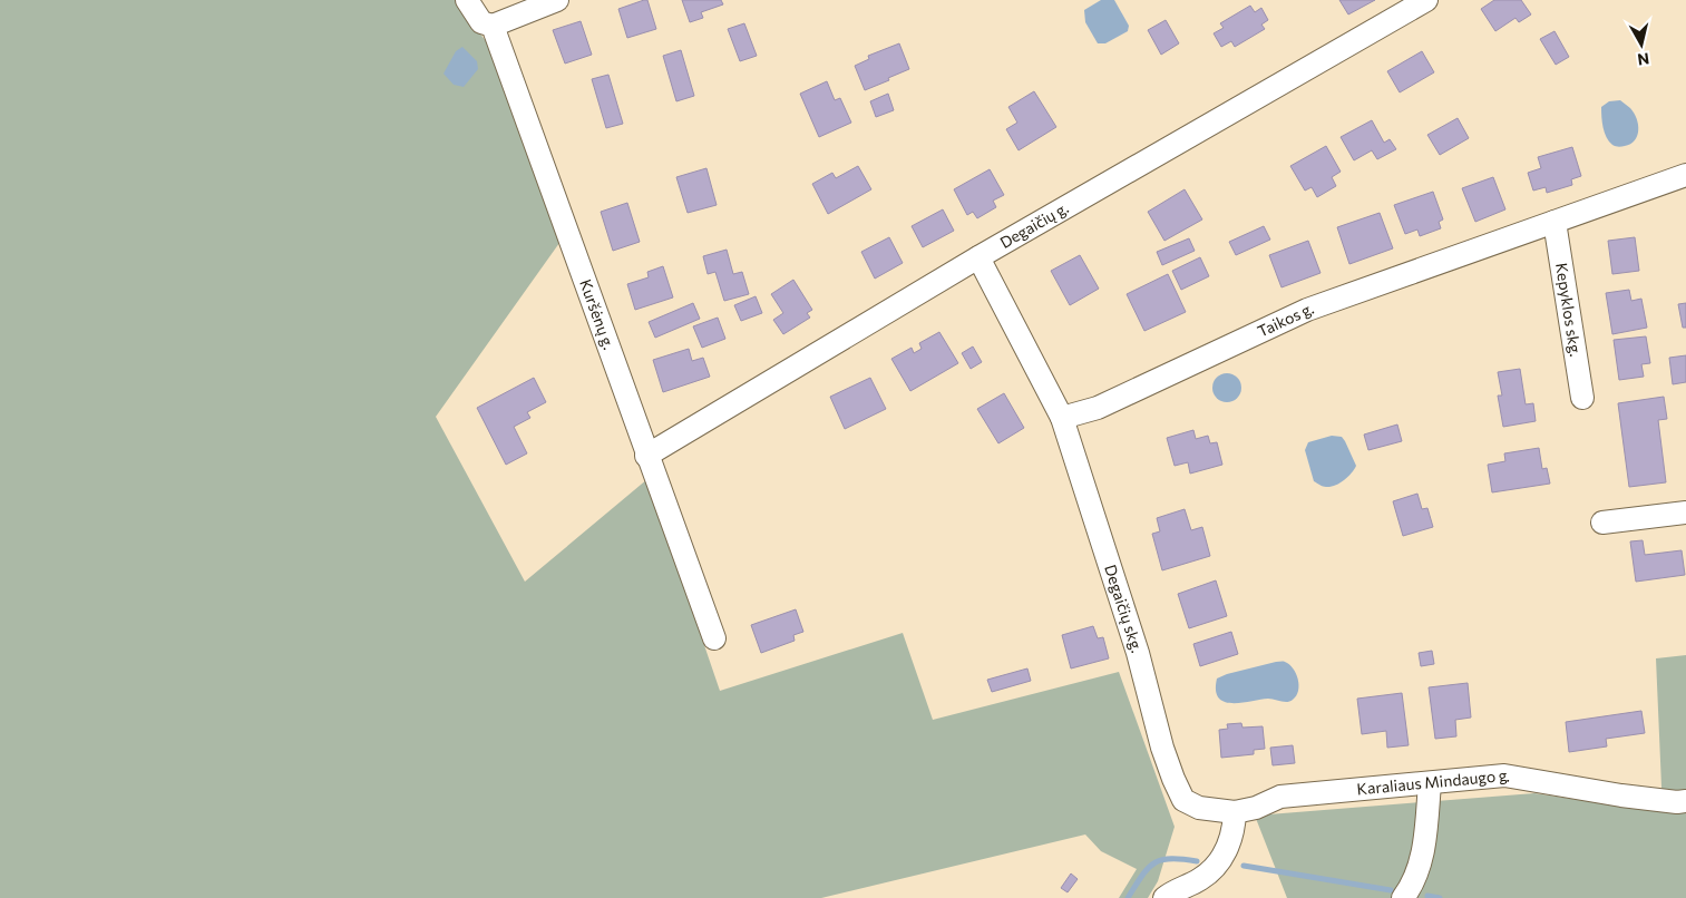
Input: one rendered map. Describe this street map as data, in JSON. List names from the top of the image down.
{
  "streets": {
    "street": [
      "Degaičių g.",
      "Kepyklos skg.",
      "Kuršėnų g.",
      "Taikos g.",
      "Degaičių skg.",
      "Karaliaus Mindaugo g."
    ]
  },
  "crossings": [
    ["Degaičių g.", "Kuršėnų g."],
    ["Kepyklos skg.", "Taikos g."],
    ["Taikos g.", "Degaičių skg."],
    ["Degaičių skg.", "Karaliaus Mindaugo g."]
  ],
  "north": "bottom"
}
